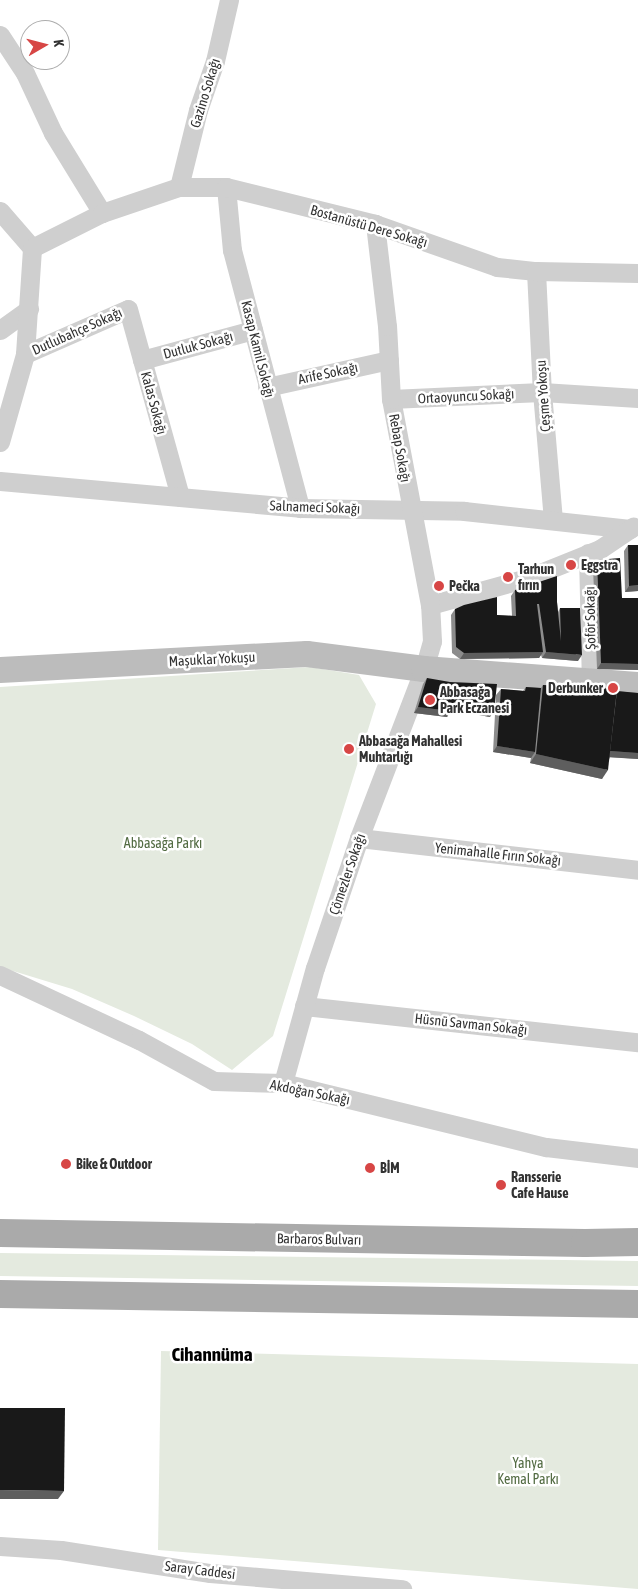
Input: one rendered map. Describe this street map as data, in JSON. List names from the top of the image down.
{
  "streets": {
    "main road": ["Barbaros Bulvarı"],
    "street": [
      "Gazino Sokağı",
      "Bostanüstü Dere Sokağı",
      "Dutlubahçe Sokağı",
      "Dutluk Sokağı",
      "Kasap Kamil Sokağı",
      "Arife Sokağı",
      "Ortaoyuncu Sokağı",
      "Çeşme Yokoşu",
      "Kalas Sokağı",
      "Rebap Sokağı",
      "Salnameci Sokağı",
      "Şoför Sokağı",
      "Maşuklar Yokuşu",
      "Yenimahalle Fırın Sokağı",
      "Çömezler Sokağı",
      "Hüsnü Savman Sokağı",
      "Akdoğan Sokağı",
      "Saray Caddesi"
    ]
  },
  "crossings": [
    ["Gazino Sokağı", "Bostanüstü Dere Sokağı"],
    ["Bostanüstü Dere Sokağı", "Kasap Kamil Sokağı"],
    ["Bostanüstü Dere Sokağı", "Çeşme Yokoşu"],
    ["Bostanüstü Dere Sokağı", "Rebap Sokağı"],
    ["Dutlubahçe Sokağı", "Kalas Sokağı"],
    ["Dutluk Sokağı", "Kasap Kamil Sokağı"],
    ["Dutluk Sokağı", "Kalas Sokağı"],
    ["Kasap Kamil Sokağı", "Arife Sokağı"],
    ["Kasap Kamil Sokağı", "Salnameci Sokağı"],
    ["Arife Sokağı", "Rebap Sokağı"],
    ["Ortaoyuncu Sokağı", "Çeşme Yokoşu"],
    ["Ortaoyuncu Sokağı", "Rebap Sokağı"],
    ["Çeşme Yokoşu", "Salnameci Sokağı"],
    ["Kalas Sokağı", "Salnameci Sokağı"],
    ["Rebap Sokağı", "Salnameci Sokağı"],
    ["Rebap Sokağı", "Maşuklar Yokuşu"],
    ["Rebap Sokağı", "Çömezler Sokağı"],
    ["Şoför Sokağı", "Maşuklar Yokuşu"],
    ["Maşuklar Yokuşu", "Çömezler Sokağı"],
    ["Yenimahalle Fırın Sokağı", "Çömezler Sokağı"],
    ["Çömezler Sokağı", "Hüsnü Savman Sokağı"],
    ["Çömezler Sokağı", "Akdoğan Sokağı"]
  ],
  "districts": ["Cihannüma"],
  "parks": ["Abbasağa Parkı", "Yahya Kemal Parkı"],
  "places": [
    "Eggstra",
    "Tarhun fırın",
    "Pečka",
    "Derbunker",
    "Abbasağa Park Eczanesi",
    "Abbasağa Mahallesi Muhtarlığı",
    "Bike & Outdoor",
    "BİM",
    "Ransserie Cafe Hause"
  ],
  "north": "right"
}
